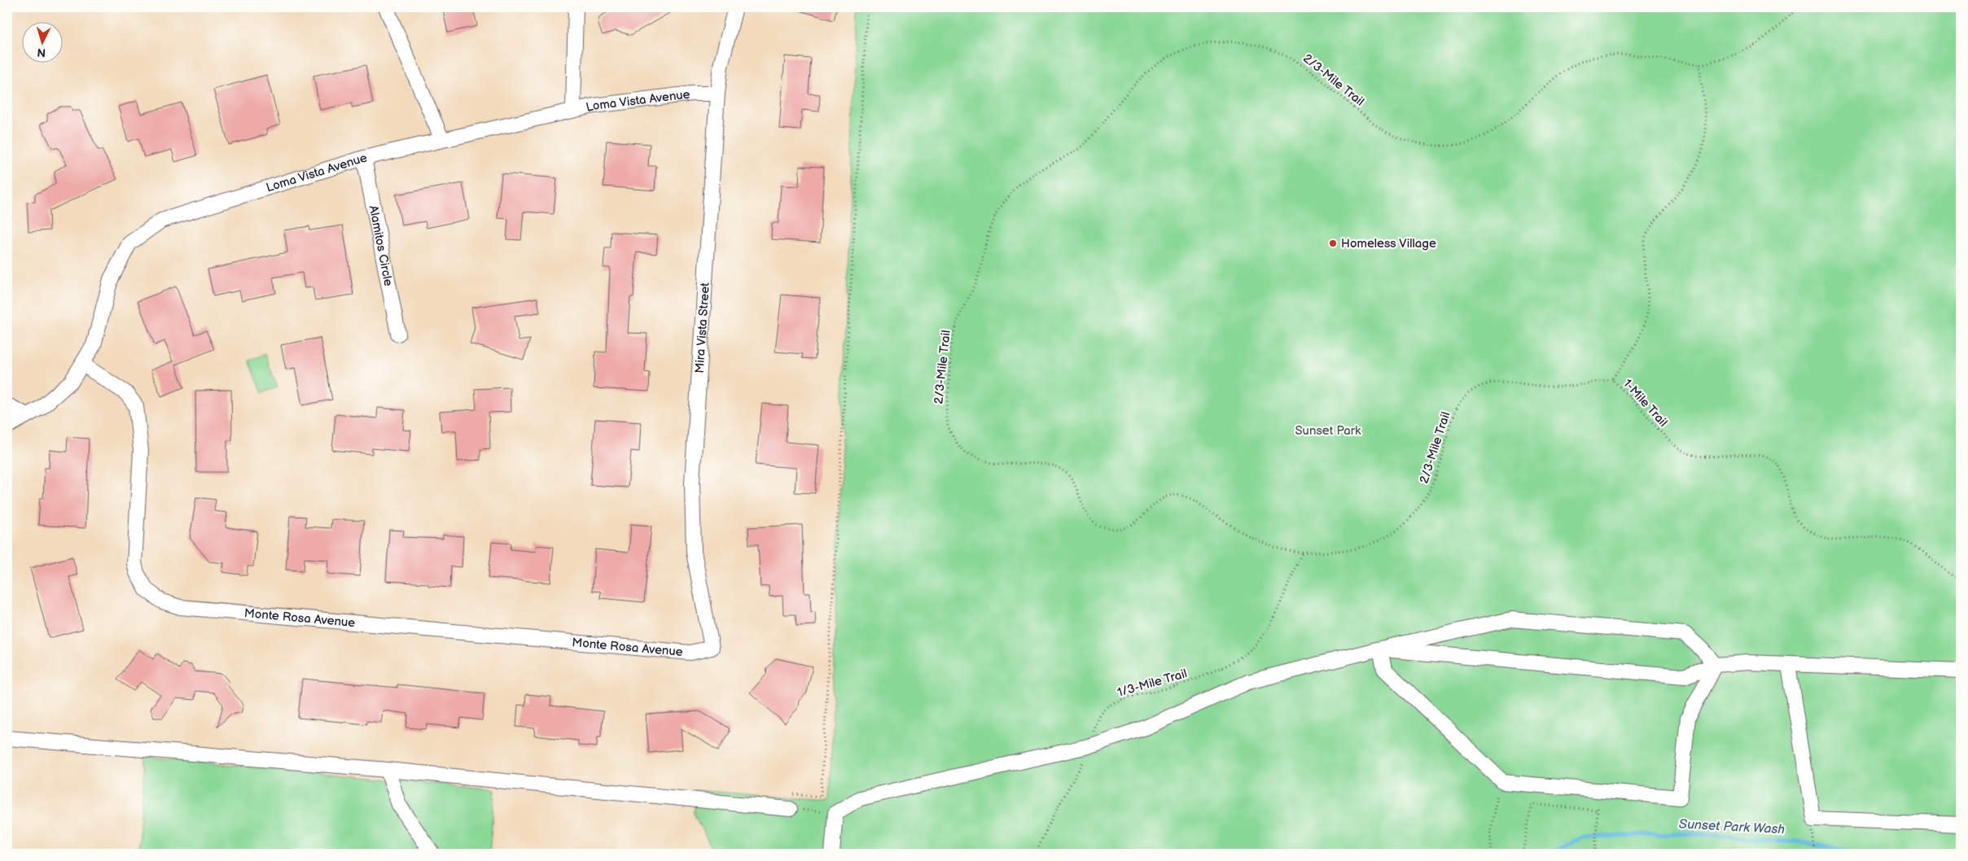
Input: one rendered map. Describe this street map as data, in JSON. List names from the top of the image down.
{
  "streets": {
    "street": [
      "Loma Vista Avenue",
      "Alamitos Circle",
      "Mira Vista Street",
      "Monte Rosa Avenue"
    ],
    "path": ["2/3-Mile Trail", "1-Mile Trail", "1/3-Mile Trail"]
  },
  "crossings": [
    ["2/3-Mile Trail", "1-Mile Trail"],
    ["2/3-Mile Trail", "1/3-Mile Trail"],
    ["Loma Vista Avenue", "Alamitos Circle"],
    ["Loma Vista Avenue", "Mira Vista Street"],
    ["Loma Vista Avenue", "Monte Rosa Avenue"],
    ["Mira Vista Street", "Monte Rosa Avenue"]
  ],
  "water": ["Sunset Park Wash"],
  "parks": ["Sunset Park"],
  "places": ["Homeless Village"],
  "north": "bottom"
}
